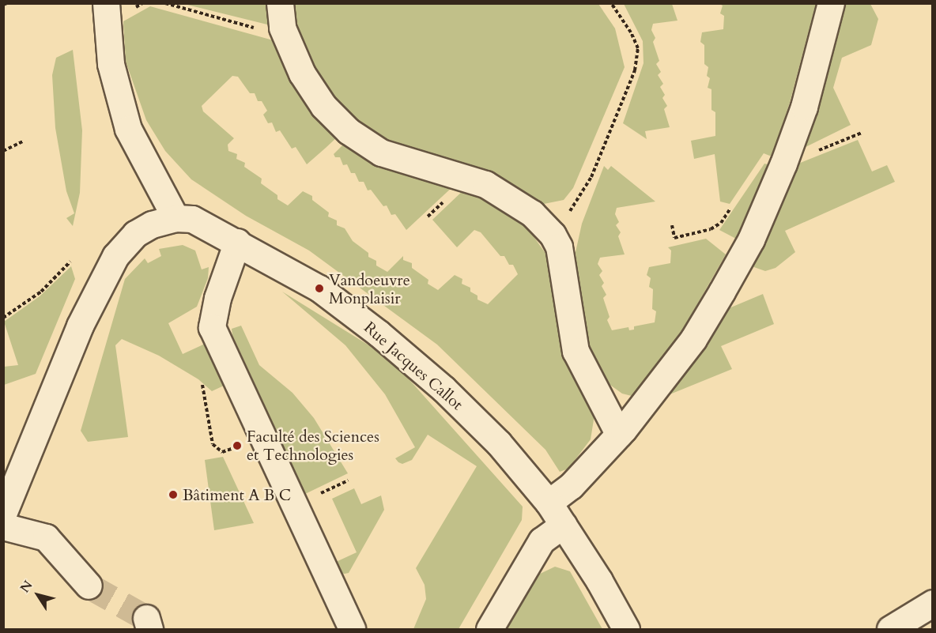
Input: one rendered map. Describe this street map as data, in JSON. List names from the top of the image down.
{
  "streets": {
    "street": ["Rue Jacques Callot"]
  },
  "places": ["Vandoeuvre Monplaisir", "Faculté des Sciences et Technologies", "Bâtiment A B C"],
  "north": "top left"
}
